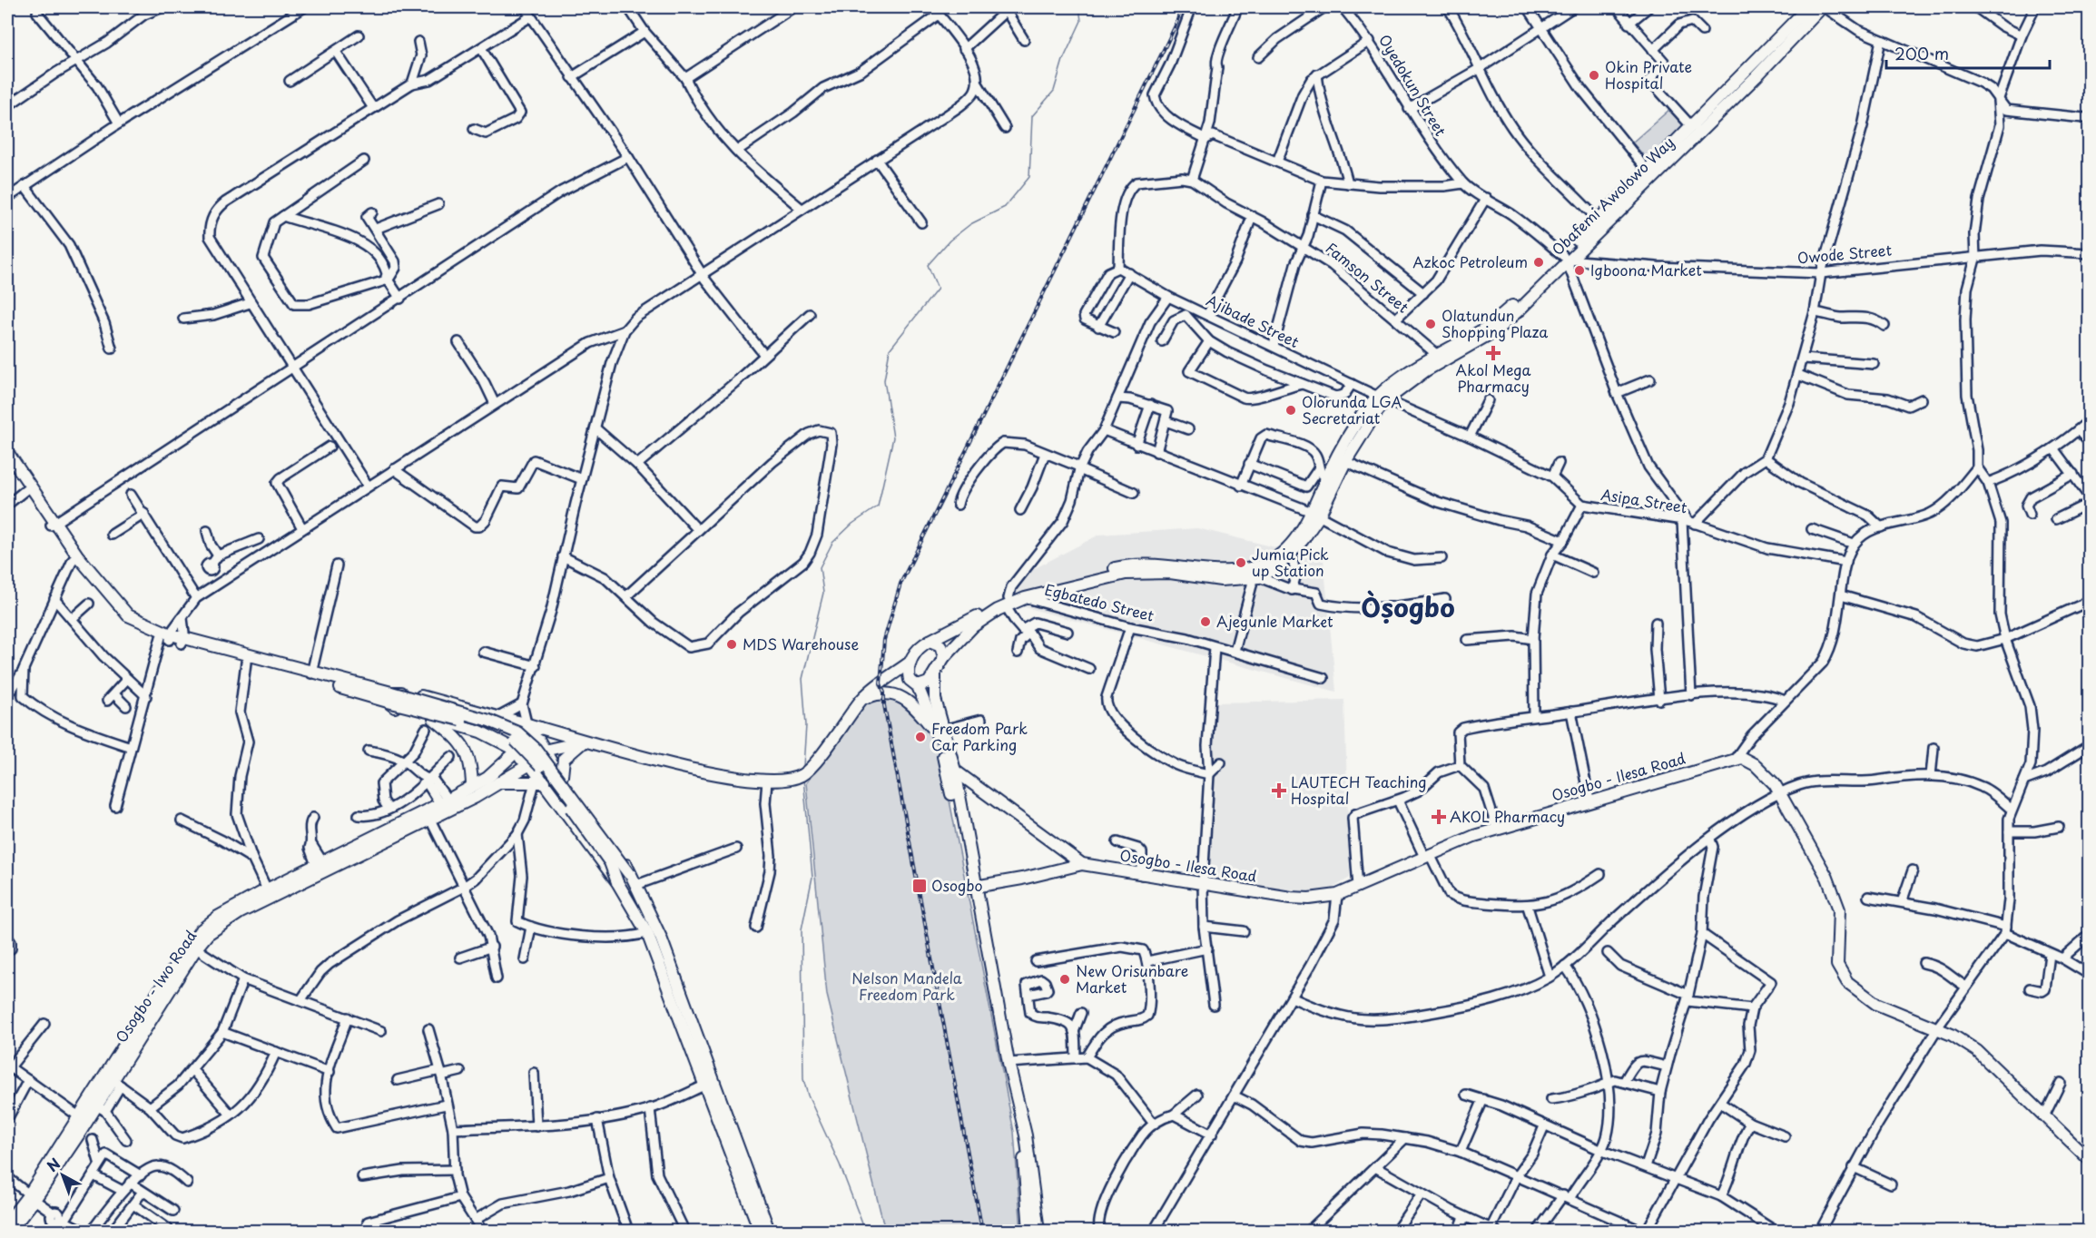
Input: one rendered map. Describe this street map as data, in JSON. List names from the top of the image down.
{
  "streets": {
    "main road": ["Obafemi Awolowo Way", "Osogbo - Ilesa Road", "Osogbo - Iwo Road"],
    "street": [
      "Oyedokun Street",
      "Owode Street",
      "Famson Street",
      "Ajibade Street",
      "Asipa Street",
      "Egbatedo Street"
    ]
  },
  "crossings": [
    ["Oyedokun Street", "Obafemi Awolowo Way"],
    ["Oyedokun Street", "Owode Street"],
    ["Obafemi Awolowo Way", "Owode Street"],
    ["Obafemi Awolowo Way", "Famson Street"],
    ["Obafemi Awolowo Way", "Ajibade Street"],
    ["Obafemi Awolowo Way", "Asipa Street"],
    ["Obafemi Awolowo Way", "Egbatedo Street"],
    ["Famson Street", "Ajibade Street"],
    ["Ajibade Street", "Asipa Street"]
  ],
  "districts": ["Òṣogbo"],
  "parks": ["Nelson Mandela Freedom Park"],
  "places": {
    "other": [
      "Okin Private Hospital",
      "Azkoc Petroleum",
      "Igboona Market",
      "Olatundun Shopping Plaza",
      "Olorunda LGA Secretariat",
      "Jumia Pick up Station",
      "Ajegunle Market",
      "MDS Warehouse",
      "Freedom Park Car Parking",
      "New Orisunbare Market"
    ],
    "health": ["Akol Mega Pharmacy", "LAUTECH Teaching Hospital", "AKOL Pharmacy"],
    "transit": ["Osogbo"]
  },
  "scale_bar": "200 m",
  "north": "top left"
}
